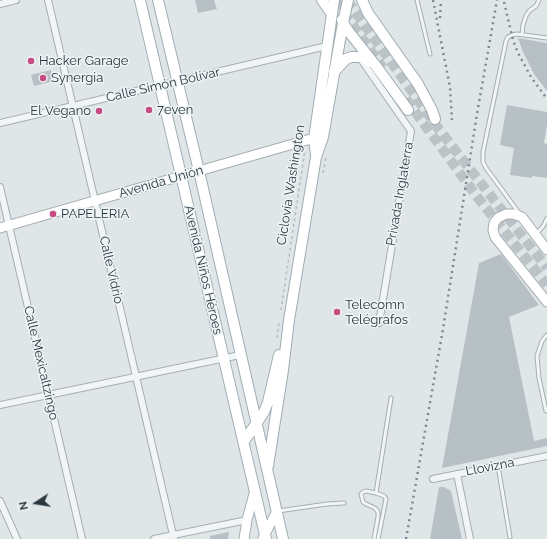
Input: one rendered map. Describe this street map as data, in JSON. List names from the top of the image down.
{
  "streets": {
    "main road": ["Avenida Unión", "Avenida Niños Héroes"],
    "street": [
      "Calle Simón Bolívar",
      "Privada Inglaterra",
      "Calle Vidrio",
      "Calle Mexicaltzingo",
      "Llovizna"
    ],
    "path": ["Ciclovía Washington"]
  },
  "crossings": [
    ["Calle Simón Bolívar", "Calle Vidrio"],
    ["Calle Simón Bolívar", "Avenida Niños Héroes"],
    ["Avenida Unión", "Ciclovía Washington"],
    ["Avenida Unión", "Calle Vidrio"],
    ["Avenida Unión", "Avenida Niños Héroes"],
    ["Avenida Unión", "Calle Mexicaltzingo"]
  ],
  "places": [
    "Hacker Garage",
    "Synergia",
    "7even",
    "El Vegano",
    "PAPELERIA",
    "Telecomn Telégrafos"
  ],
  "north": "left"
}
